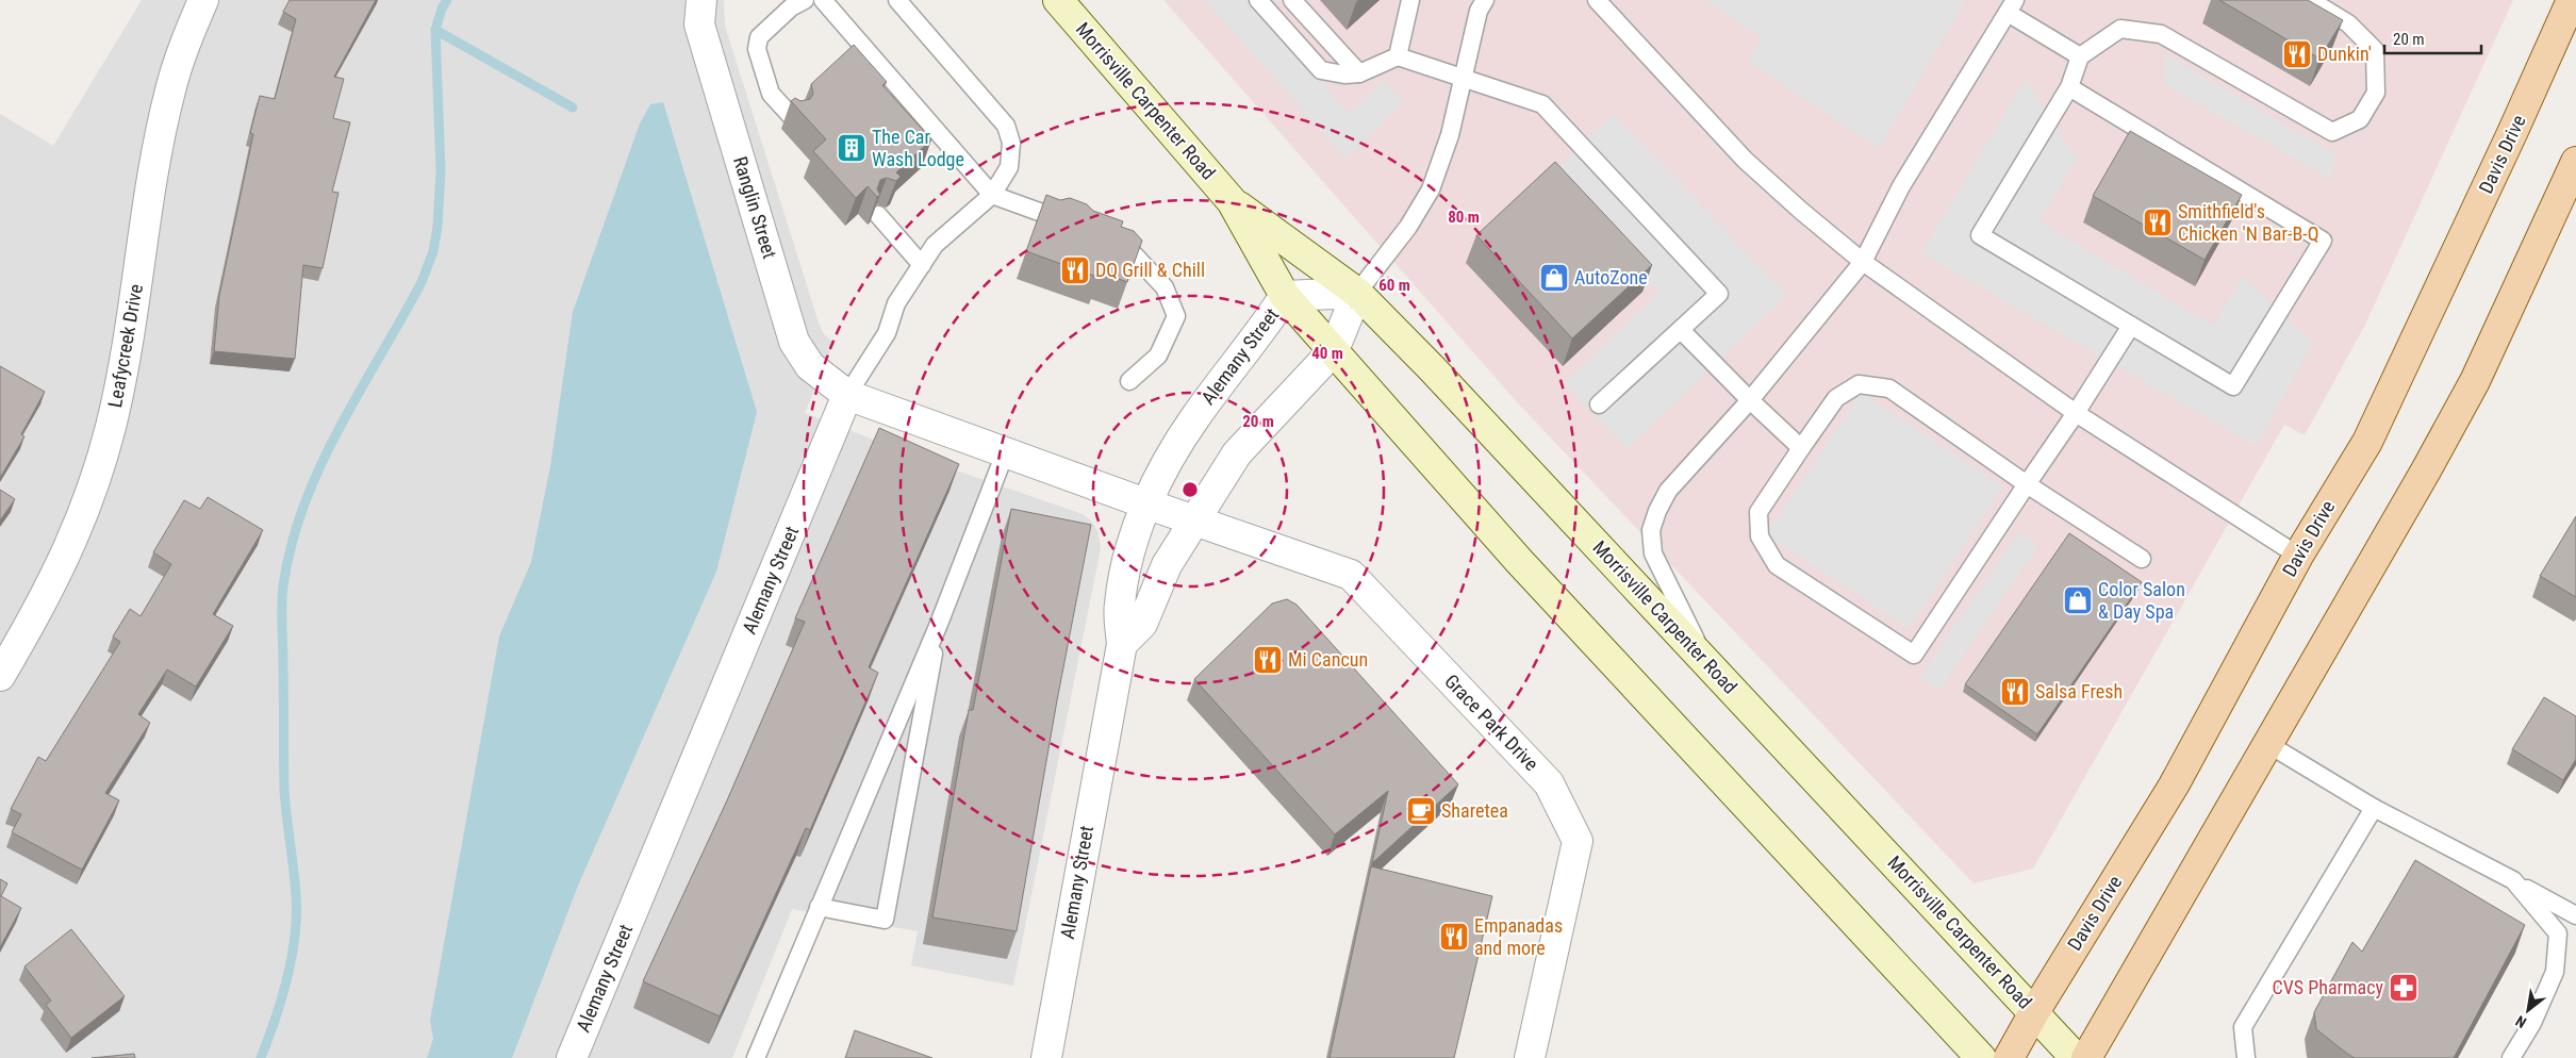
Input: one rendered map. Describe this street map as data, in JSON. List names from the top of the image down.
{
  "streets": {
    "main road": ["Morrisville Carpenter Road", "Davis Drive"],
    "street": [
      "Ranglin Street",
      "Leafycreek Drive",
      "Alemany Street",
      "Grace Park Drive"
    ]
  },
  "crossings": [
    ["Morrisville Carpenter Road", "Davis Drive"],
    ["Morrisville Carpenter Road", "Alemany Street"],
    ["Ranglin Street", "Alemany Street"]
  ],
  "places": {
    "restaurant": [
      "Dunkin'",
      "Smithfield's Chicken 'N Bar-B-Q",
      "DQ Grill & Chill",
      "Mi Cancun",
      "Salsa Fresh",
      "Empanadas and more"
    ],
    "building": ["The Car Wash Lodge"],
    "shop": ["AutoZone", "Color Salon & Day Spa"],
    "cafe": ["Sharetea"],
    "pharmacy": ["CVS Pharmacy"]
  },
  "scale_bar": "20 m",
  "north": "bottom left",
  "rings": [
    "80 m",
    "60 m",
    "40 m",
    "20 m"
  ]
}
